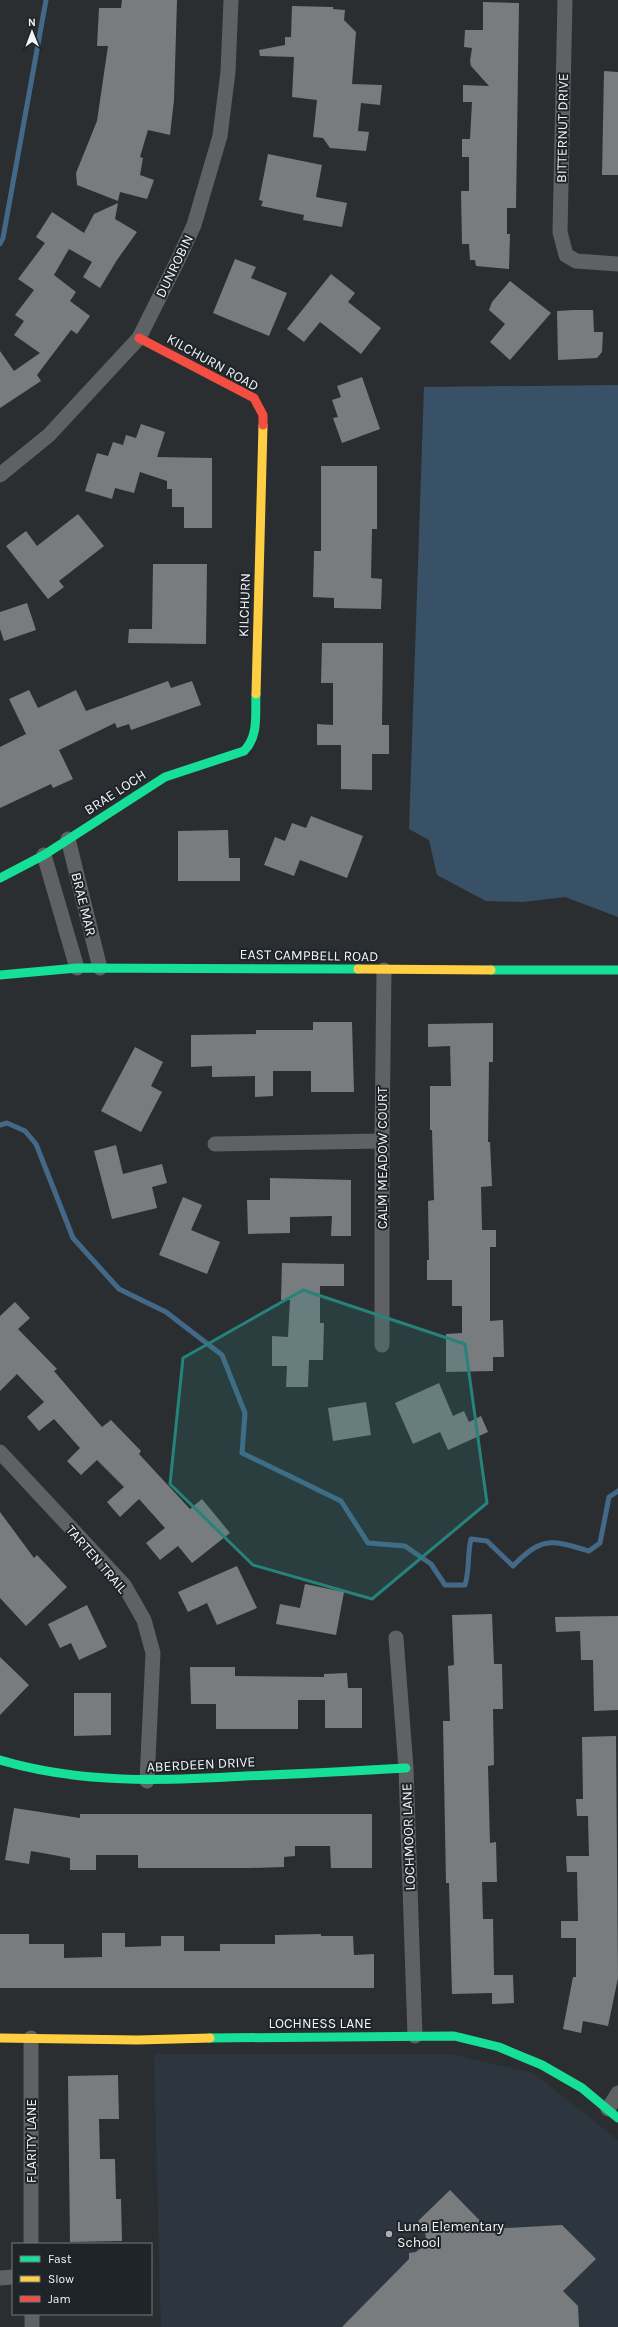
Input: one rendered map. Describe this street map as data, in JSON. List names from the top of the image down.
{
  "streets": {
    "street": [
      "BITTERNUT DRIVE",
      "DUNROBIN",
      "KILCHURN ROAD",
      "KILCHURN",
      "BRAE LOCH",
      "BRAE MAR",
      "EAST CAMPBELL ROAD",
      "CALM MEADOW COURT",
      "TARTEN TRAIL",
      "ABERDEEN DRIVE",
      "LOCHMOOR LANE",
      "LOCHNESS LANE",
      "FLARITY LANE"
    ]
  },
  "crossings": [
    ["DUNROBIN", "KILCHURN ROAD"],
    ["KILCHURN ROAD", "KILCHURN"],
    ["KILCHURN", "BRAE LOCH"],
    ["BRAE LOCH", "BRAE MAR"],
    ["BRAE MAR", "EAST CAMPBELL ROAD"],
    ["EAST CAMPBELL ROAD", "CALM MEADOW COURT"],
    ["TARTEN TRAIL", "ABERDEEN DRIVE"],
    ["ABERDEEN DRIVE", "LOCHMOOR LANE"],
    ["LOCHMOOR LANE", "LOCHNESS LANE"],
    ["LOCHNESS LANE", "FLARITY LANE"]
  ],
  "places": ["Luna Elementary School"],
  "legend": ["Fast", "Slow", "Jam"],
  "north": "top"
}
